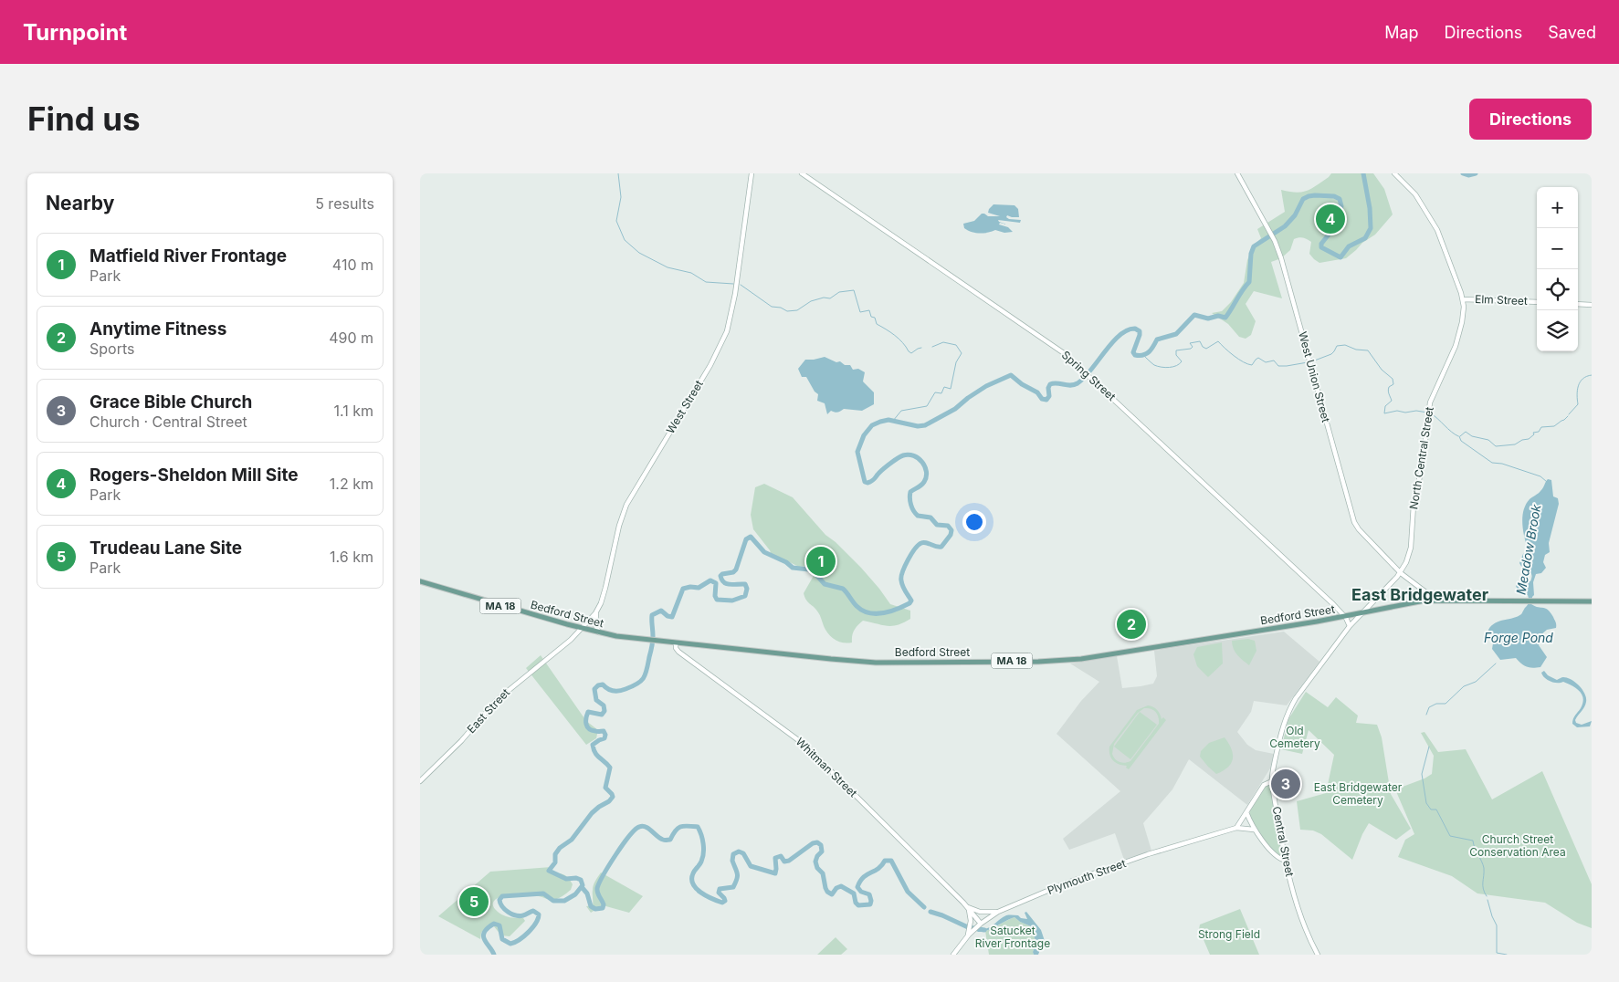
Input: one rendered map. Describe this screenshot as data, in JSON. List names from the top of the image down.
{
  "streets": {
    "main road": [
      "Elm Street",
      "Spring Street",
      "West Union Street",
      "West Street",
      "North Central Street",
      "MA 18",
      "Bedford Street",
      "East Street",
      "Whitman Street",
      "Central Street",
      "Plymouth Street"
    ]
  },
  "crossings": [
    ["Elm Street", "North Central Street"],
    ["Spring Street", "Bedford Street"],
    ["Spring Street", "Central Street"],
    ["West Union Street", "North Central Street"],
    ["West Union Street", "Bedford Street"],
    ["West Street", "Bedford Street"],
    ["West Street", "East Street"],
    ["North Central Street", "Bedford Street"],
    ["North Central Street", "Central Street"],
    ["Bedford Street", "East Street"],
    ["Bedford Street", "Whitman Street"],
    ["Bedford Street", "Central Street"],
    ["Whitman Street", "Plymouth Street"]
  ],
  "districts": ["East Bridgewater"],
  "water": ["Meadow Brook", "Forge Pond"],
  "parks": [
    "Old Cemetery",
    "East Bridgewater Cemetery",
    "Church Street Conservation Area",
    "Satucket River Frontage",
    "Strong Field"
  ],
  "page": {
    "header": "Turnpoint",
    "nav": ["Map", "Directions", "Saved"],
    "buttons": "Directions",
    "title": "Find us",
    "heading": ["Nearby", "5 results"],
    "map_buttons": ["+", "−"],
    "pins": [
      "4",
      "1",
      "2",
      "3",
      "5"
    ],
    "list": [
      {
        "mark": "1",
        "name": "Matfield River Frontage",
        "note": "Park",
        "value": "410 m"
      },
      {
        "mark": "2",
        "name": "Anytime Fitness",
        "note": "Sports",
        "value": "490 m"
      },
      {
        "mark": "3",
        "name": "Grace Bible Church",
        "note": "Church · Central Street",
        "value": "1.1 km"
      },
      {
        "mark": "4",
        "name": "Rogers-Sheldon Mill Site",
        "note": "Park",
        "value": "1.2 km"
      },
      {
        "mark": "5",
        "name": "Trudeau Lane Site",
        "note": "Park",
        "value": "1.6 km"
      }
    ]
  }
}
